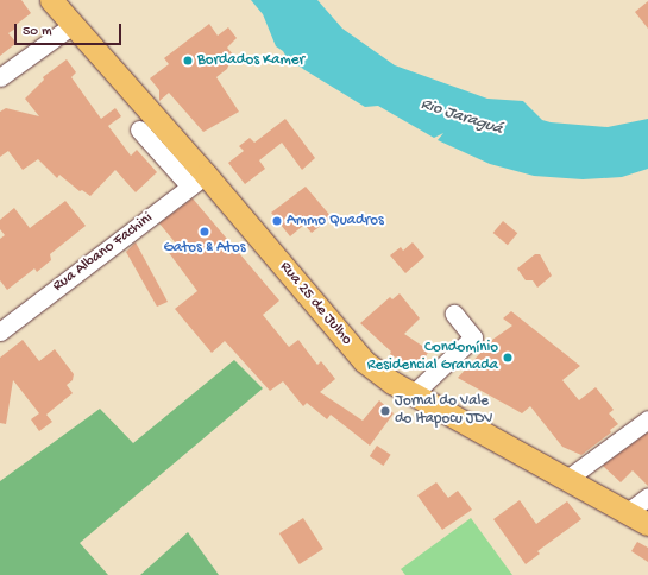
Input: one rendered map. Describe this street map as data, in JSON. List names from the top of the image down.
{
  "streets": {
    "main road": ["Rua 25 de Julho"],
    "street": ["Rua Albano Fachini"]
  },
  "crossings": [
    ["Rua Albano Fachini", "Rua 25 de Julho"]
  ],
  "water": ["Rio Jaraguá"],
  "places": [
    "Bordados Kamer",
    "Ammo Quadros",
    "Gatos & Atos",
    "Condomínio Residencial Granada",
    "Jornal do Vale do Itapocu JDV"
  ],
  "scale_bar": "50 m"
}
